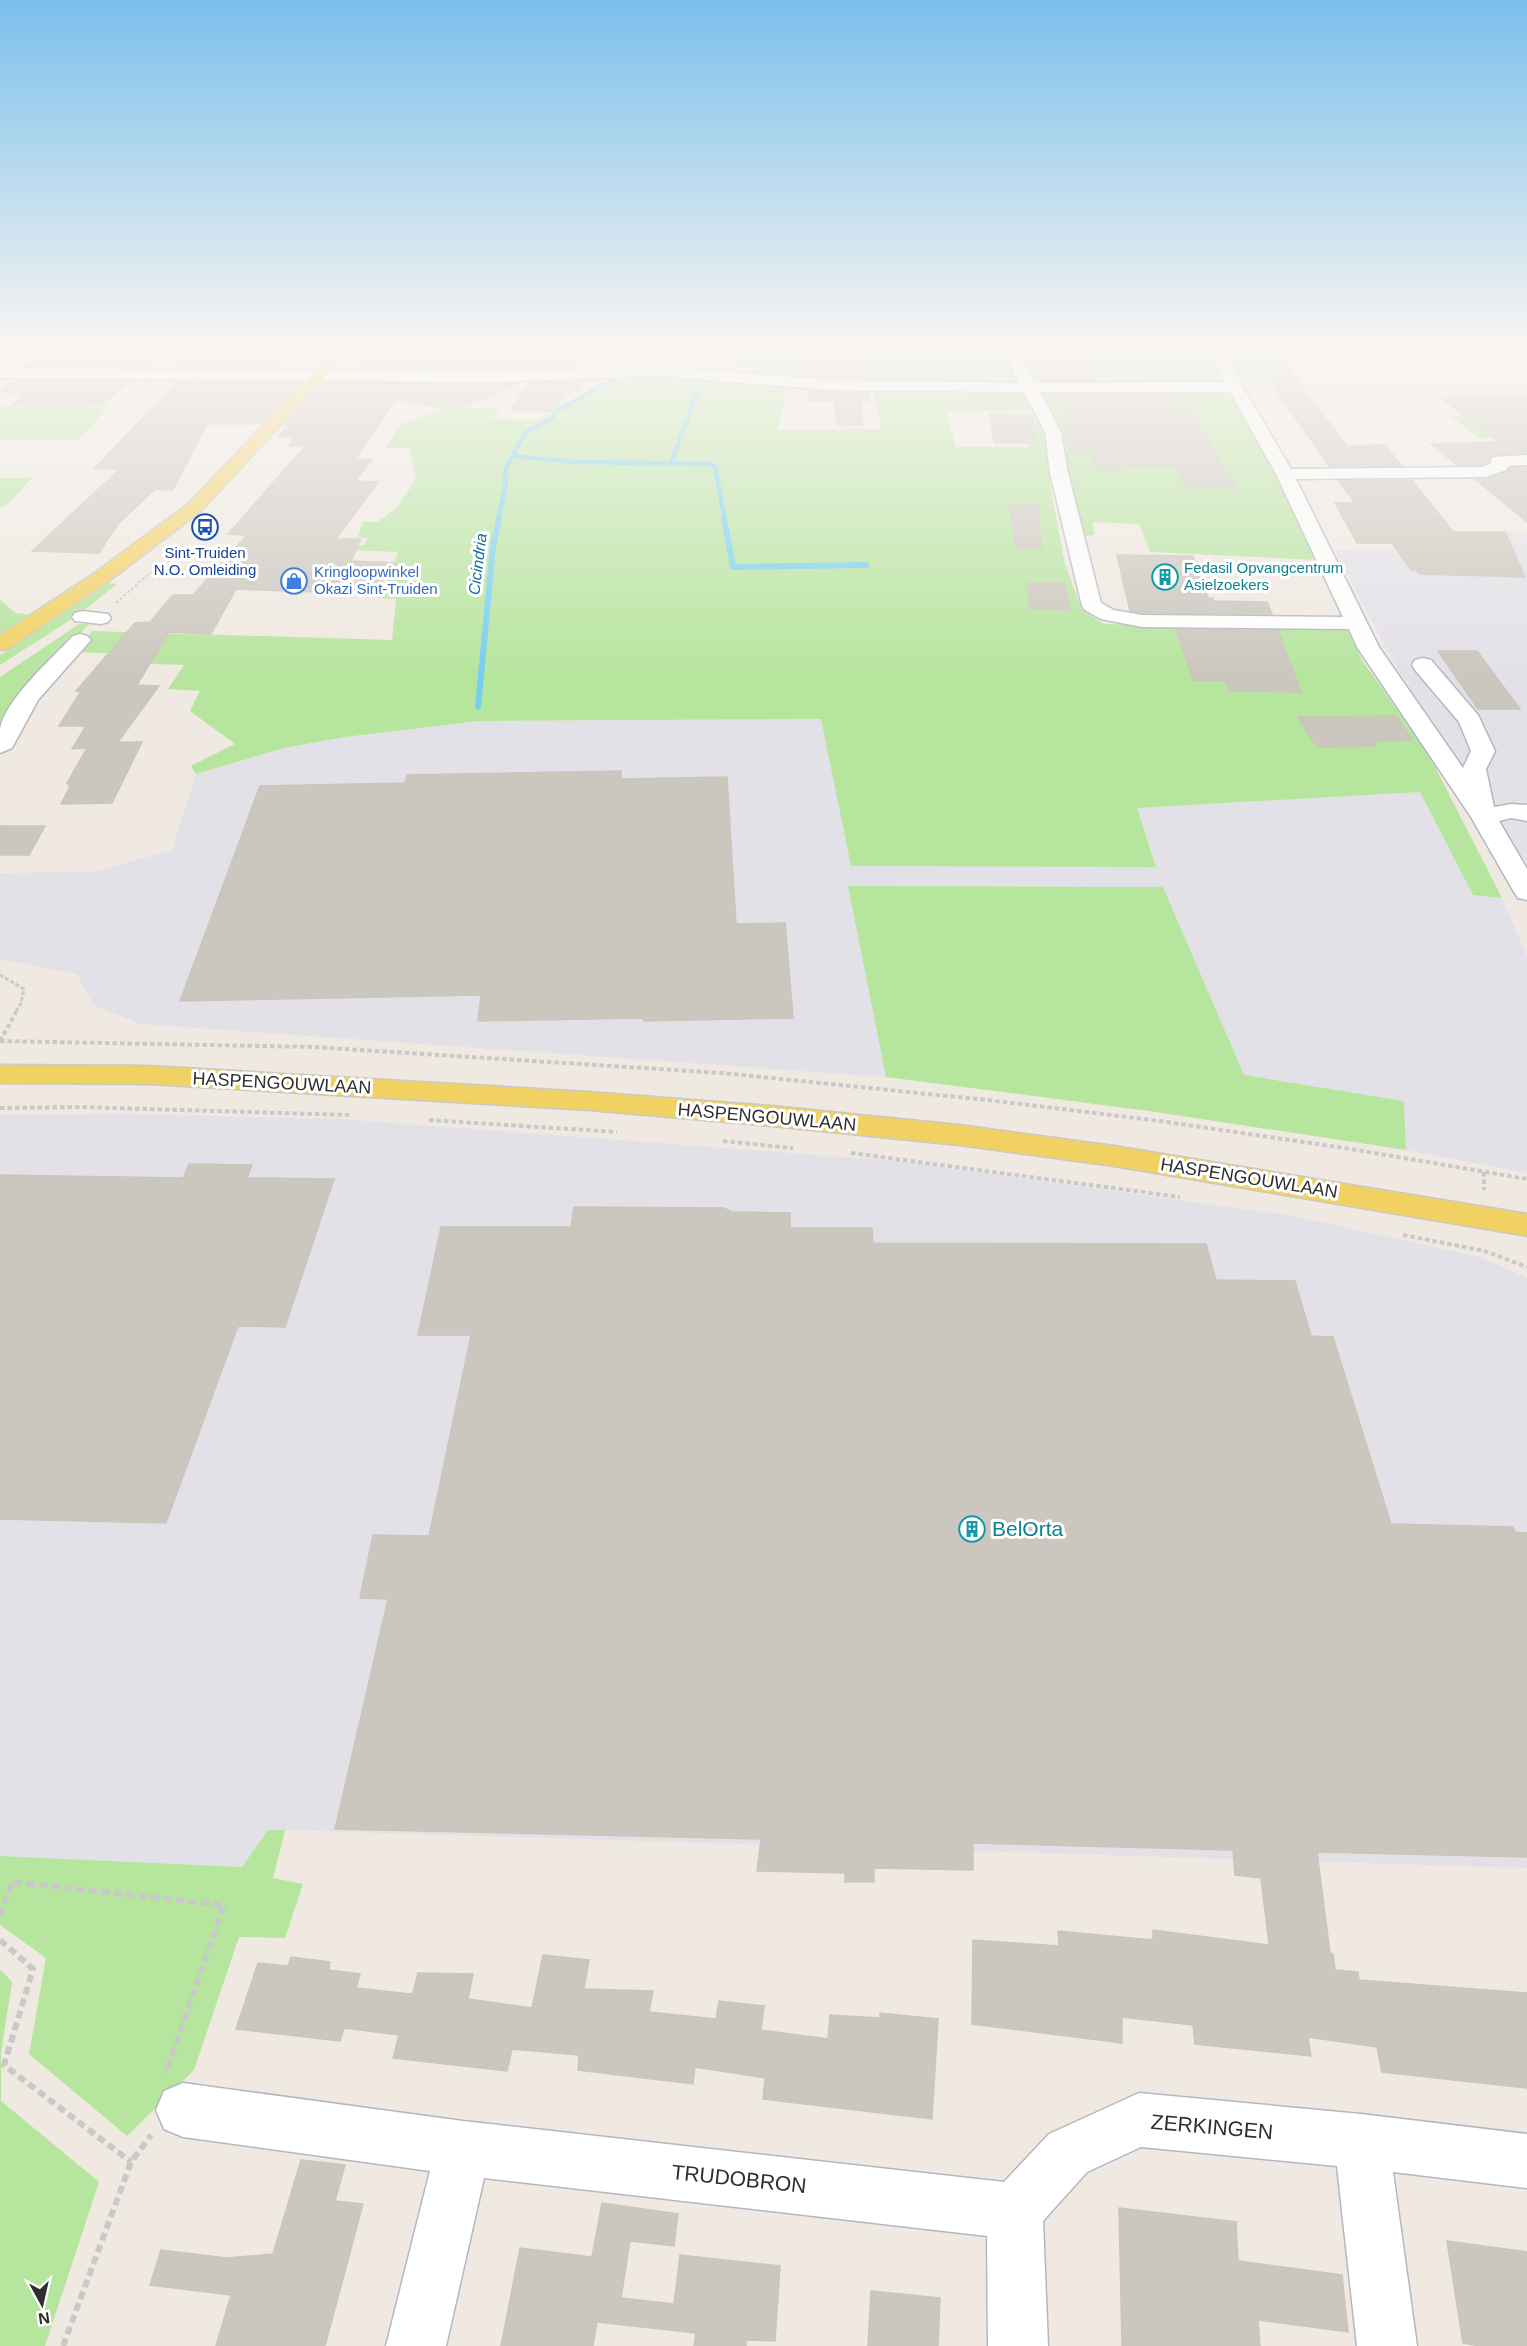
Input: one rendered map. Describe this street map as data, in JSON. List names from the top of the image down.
{
  "streets": {
    "main road": ["HASPENGOUWLAAN"],
    "street": ["ZERKINGEN", "TRUDOBRON"]
  },
  "crossings": [
    ["ZERKINGEN", "TRUDOBRON"]
  ],
  "water": ["Cicindria"],
  "places": {
    "bus stop": ["Sint-Truiden N.O. Omleiding"],
    "building": ["Fedasil Opvangcentrum Asielzoekers", "BelOrta"],
    "shop": ["Kringloopwinkel Okazi Sint-Truiden"]
  },
  "north": "bottom"
}
